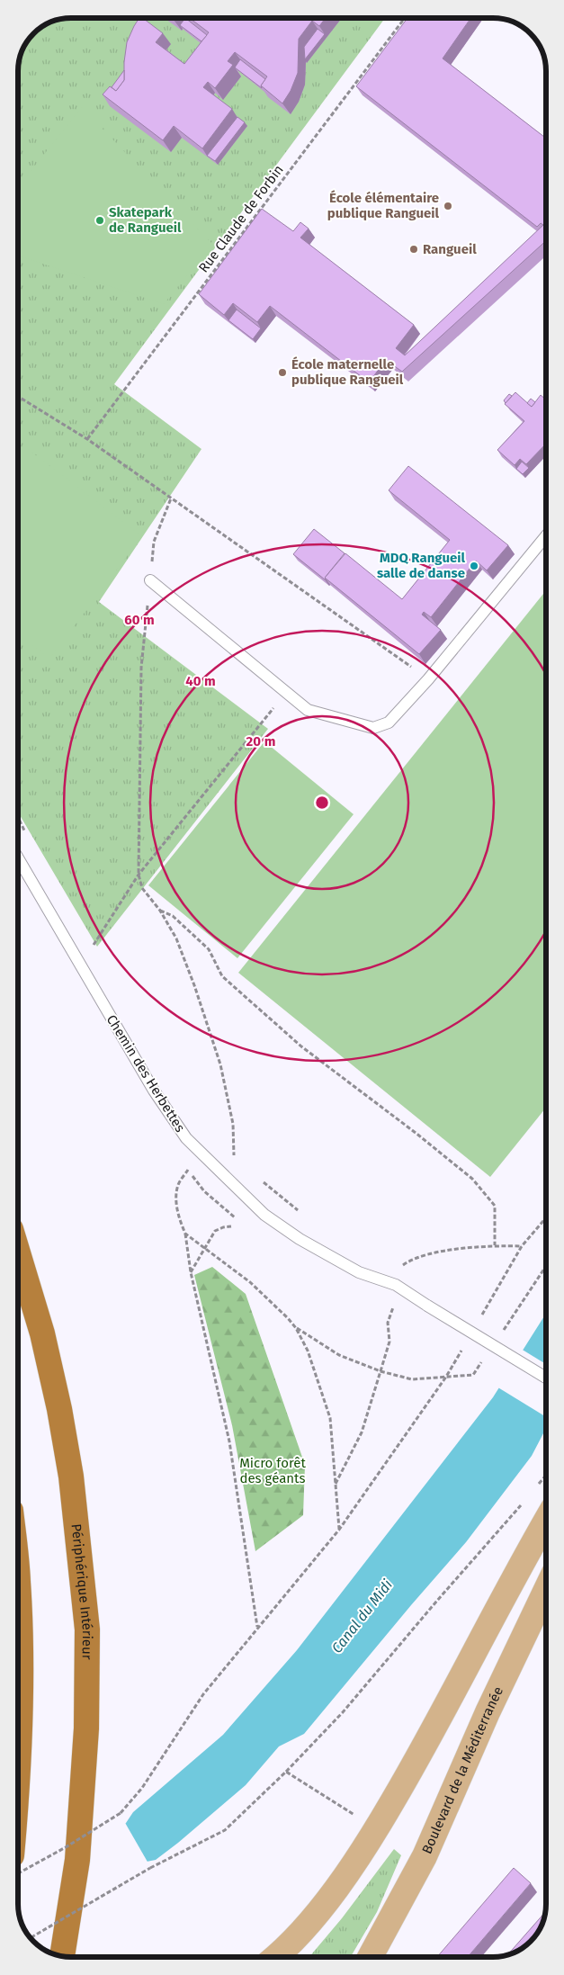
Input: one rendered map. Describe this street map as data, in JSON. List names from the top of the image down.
{
  "streets": {
    "highway": ["Périphérique Intérieur"],
    "main road": ["Boulevard de la Méditerranée"],
    "lane": ["Chemin des Herbettes"],
    "path": ["Rue Claude de Forbin"]
  },
  "water": ["Canal du Midi"],
  "parks": ["Micro forêt des géants"],
  "places": [
    "École élémentaire publique Rangueil",
    "Skatepark de Rangueil",
    "Rangueil",
    "École maternelle publique Rangueil",
    "MDQ Rangueil salle de danse"
  ],
  "rings": ["60 m", "40 m", "20 m"]
}
